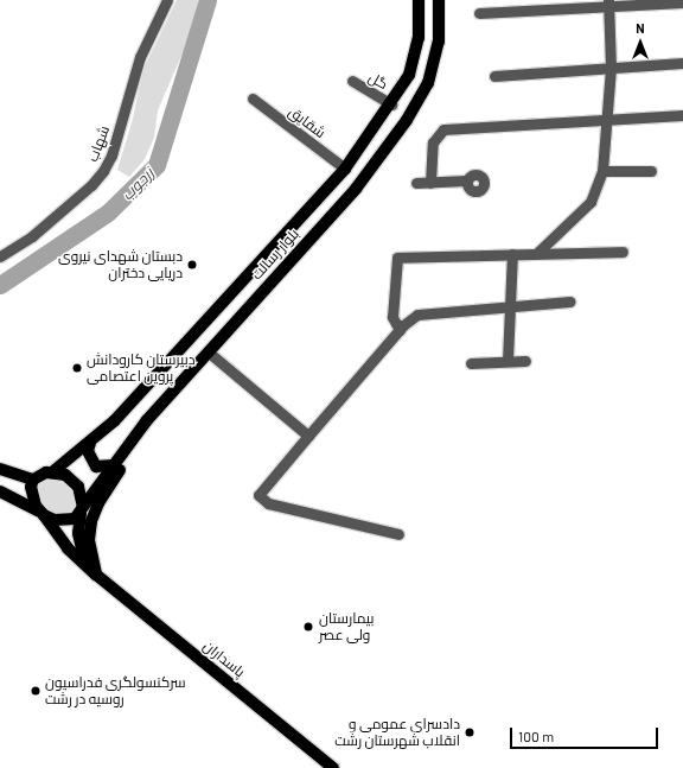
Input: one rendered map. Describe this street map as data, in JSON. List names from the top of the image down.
{
  "streets": {
    "main road": ["بلوار رسالت", "پاسداران"],
    "street": ["گل", "شقایق", "شهاب"]
  },
  "crossings": [
    ["گل", "بلوار رسالت"],
    ["شقایق", "بلوار رسالت"]
  ],
  "water": ["زرجوب"],
  "places": [
    "دبستان شهدای نیروی دریایی دختران",
    "دبیرستان کارودانش پروین اعتصامی",
    "بیمارستان ولی عصر",
    "سرکنسولگری فدراسیون روسیه در رشت",
    "دادسرای عمومی و انقلاب شهرستان رشت"
  ],
  "scale_bar": "100 m",
  "north": "top"
}
